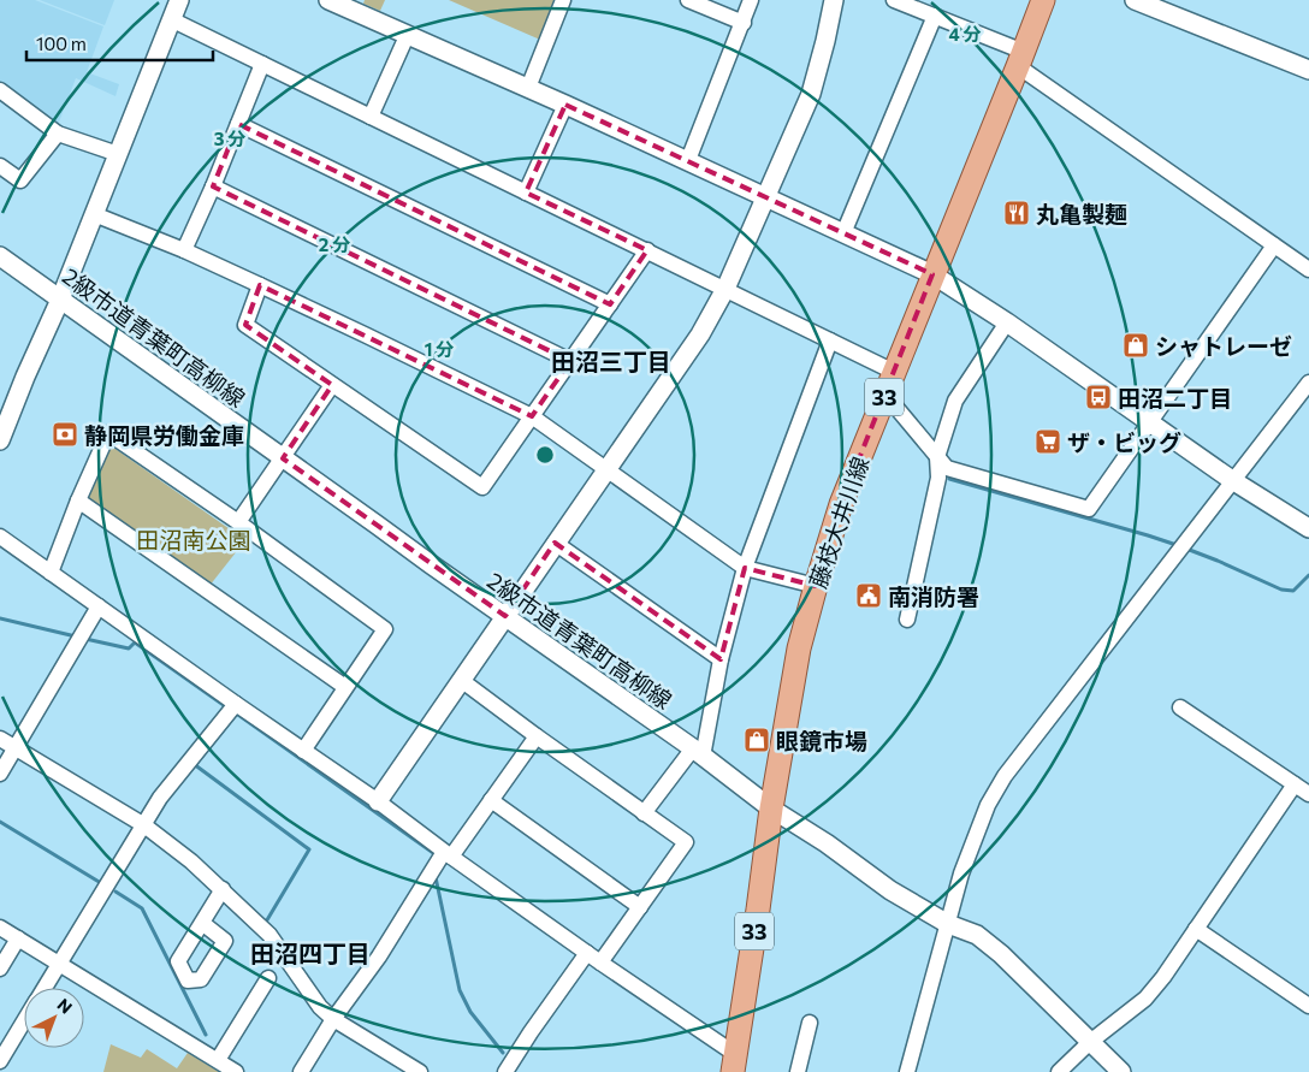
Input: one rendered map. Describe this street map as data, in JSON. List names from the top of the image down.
{
  "streets": {
    "main road": ["33", "藤枝大井川線"],
    "street": ["2級市道青葉町高柳線"]
  },
  "crossings": [
    ["2級市道青葉町高柳線", "藤枝大井川線"]
  ],
  "districts": ["田沼三丁目", "田沼四丁目"],
  "parks": ["田沼南公園"],
  "places": {
    "restaurant": ["丸亀製麺"],
    "shop": ["シャトレーゼ", "眼鏡市場"],
    "bus stop": ["田沼二丁目"],
    "bank": ["静岡県労働金庫"],
    "supermarket": ["ザ・ビッグ"],
    "public building": ["南消防署"]
  },
  "scale_bar": "100 m",
  "north": "top right",
  "rings": [
    "4 分",
    "3 分",
    "2 分",
    "1 分"
  ]
}
